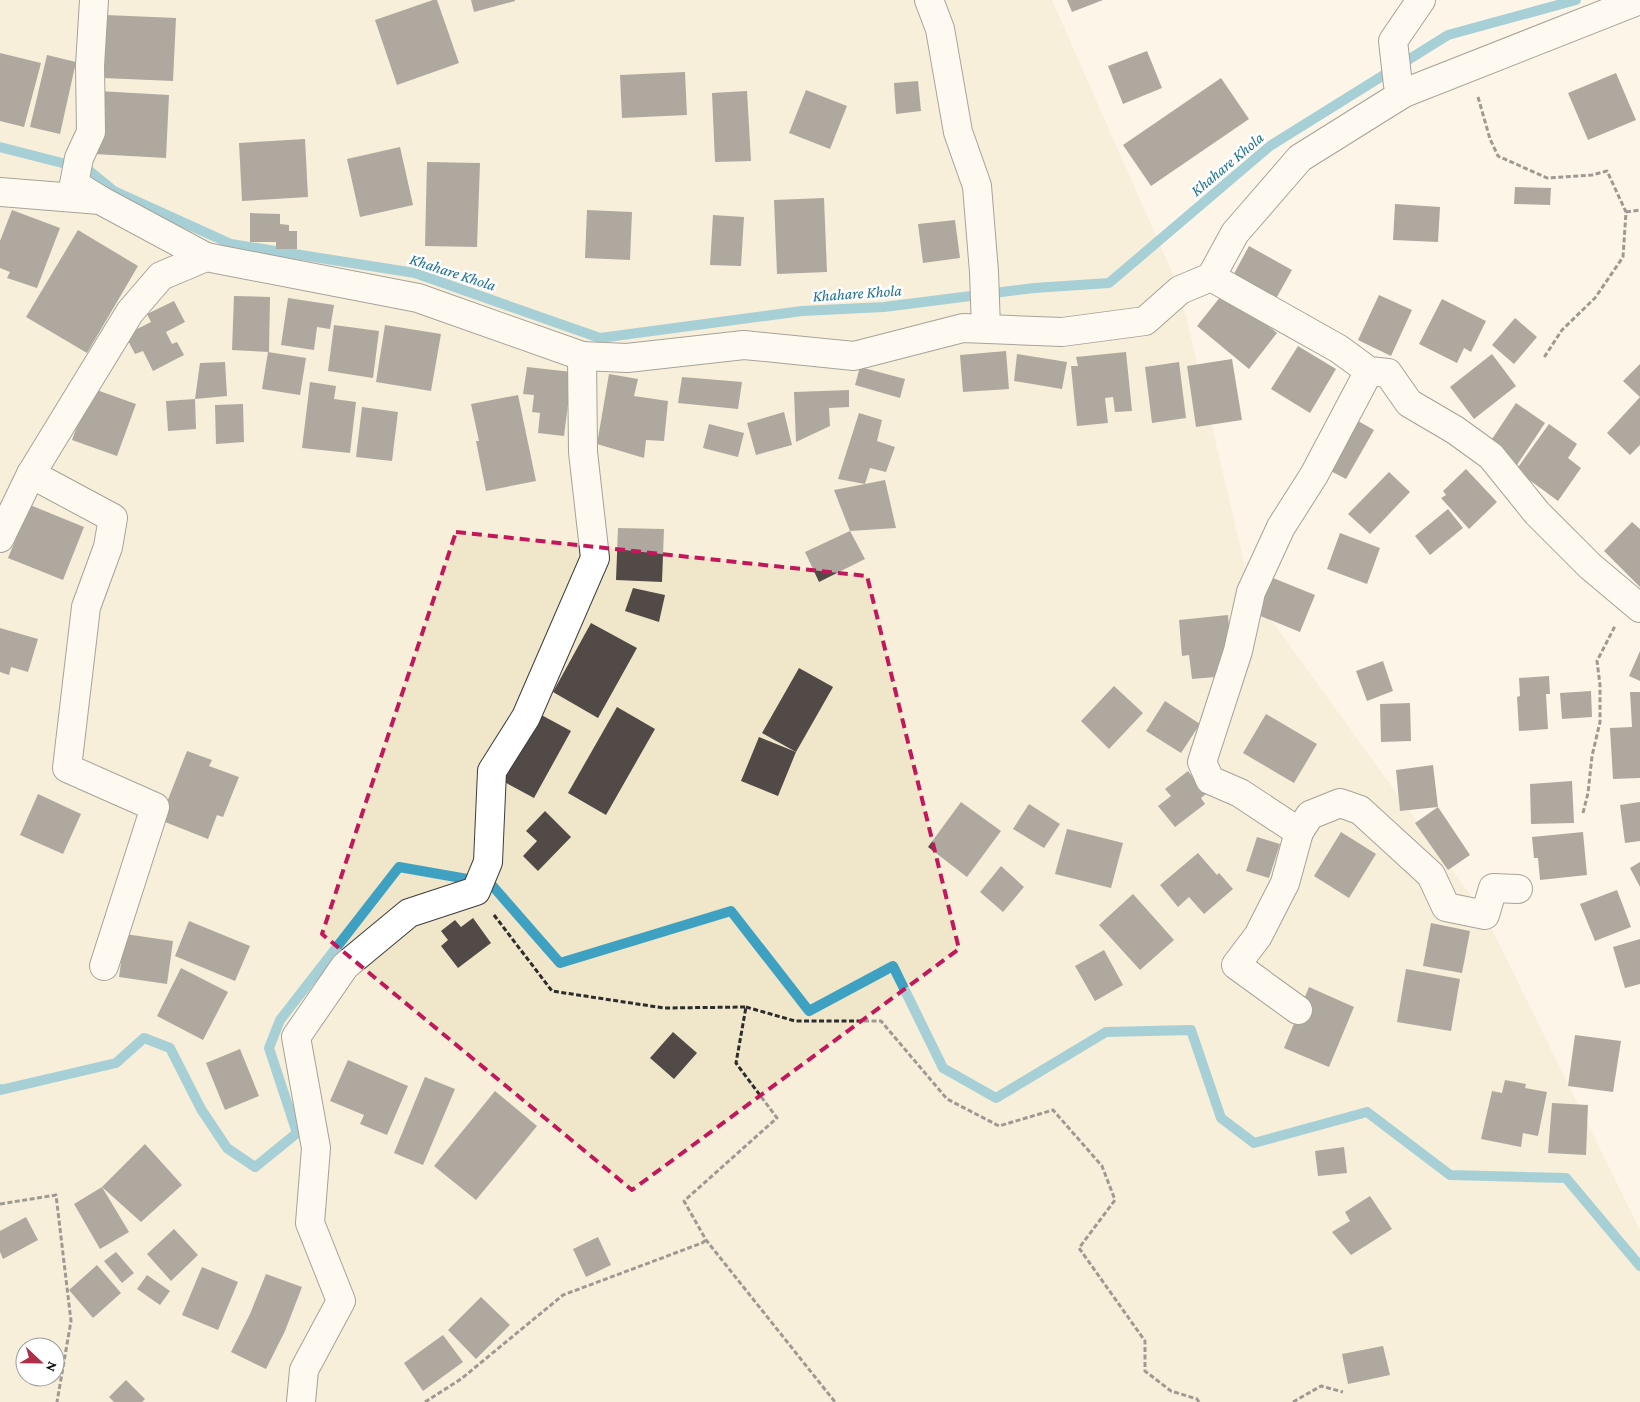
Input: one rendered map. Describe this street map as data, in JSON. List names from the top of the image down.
{
  "water": ["Khahare Khola"],
  "north": "right"
}
